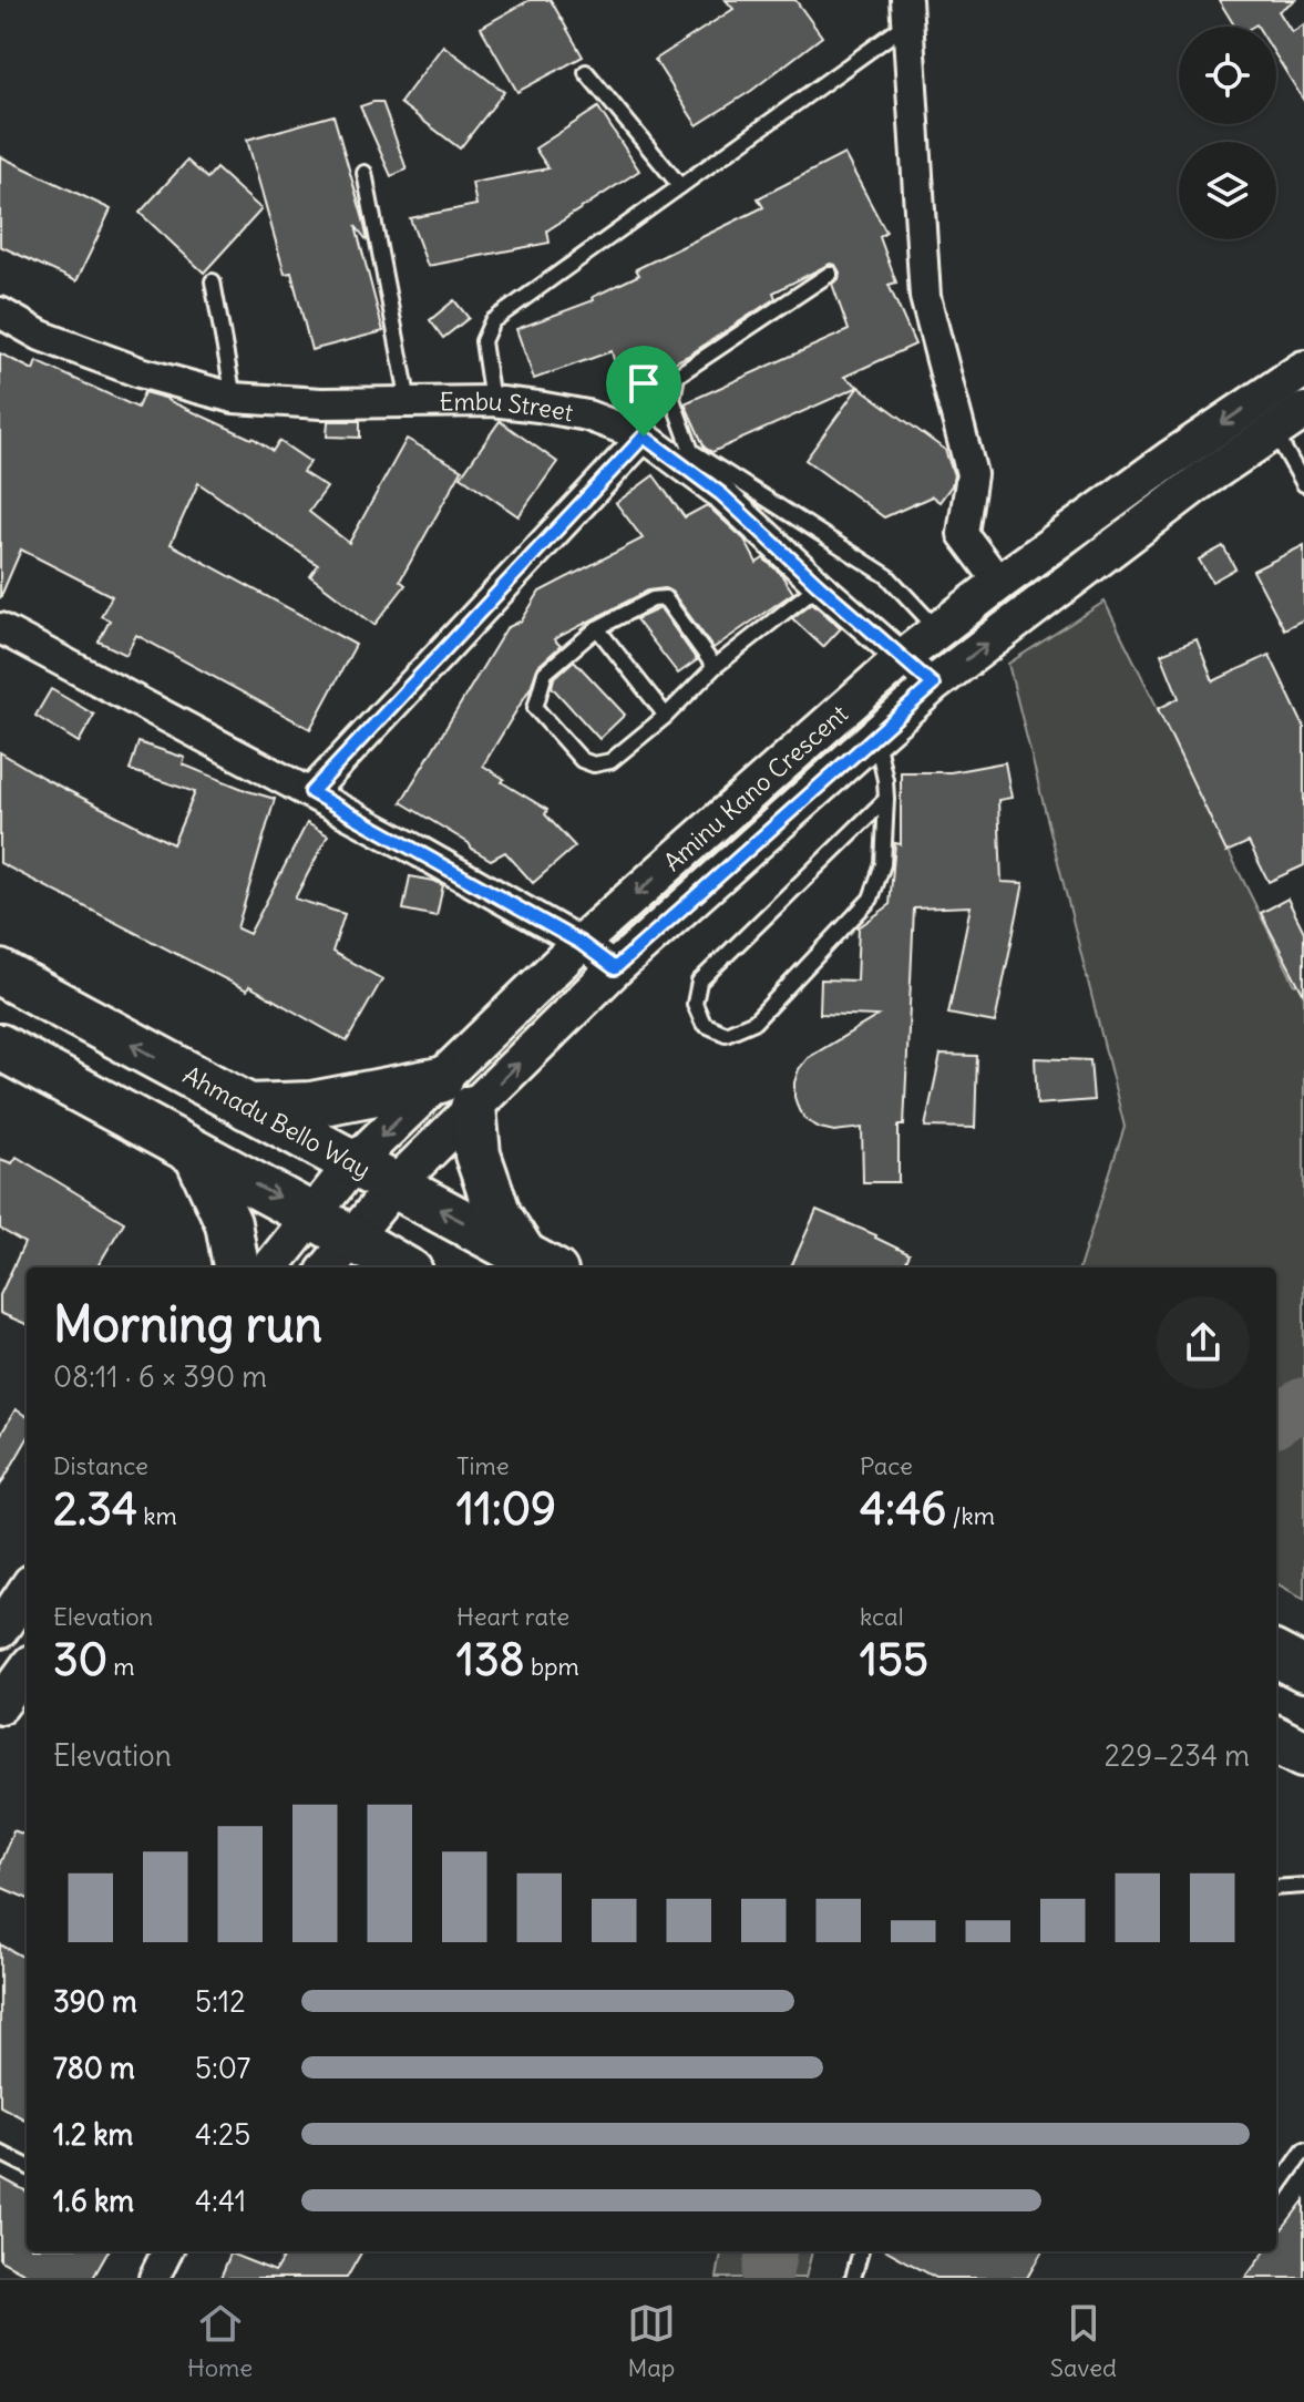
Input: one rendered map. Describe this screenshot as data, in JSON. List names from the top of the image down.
{
  "streets": {
    "main road": ["Ahmadu Bello Way"],
    "street": ["Embu Street", "Aminu Kano Crescent"]
  },
  "crossings": [
    ["Embu Street", "Aminu Kano Crescent"],
    ["Aminu Kano Crescent", "Ahmadu Bello Way"]
  ],
  "page": {
    "heading": ["Morning run", "08:11 · 6 × 390 m"],
    "stats": [
      ["Distance", "2.34 km"],
      ["Time", "11:09"],
      ["Pace", "4:46 /km"],
      ["Elevation", "30 m"],
      ["Heart rate", "138 bpm"],
      ["kcal", "155"]
    ],
    "chart": ["Elevation", "229–234 m"],
    "list": [
      {
        "name": "390 m",
        "note": "5:12"
      },
      {
        "name": "780 m",
        "note": "5:07"
      },
      {
        "name": "1.2 km",
        "note": "4:25"
      },
      {
        "name": "1.6 km",
        "note": "4:41"
      }
    ],
    "tabs": ["Home", "Map", "Saved"]
  }
}
